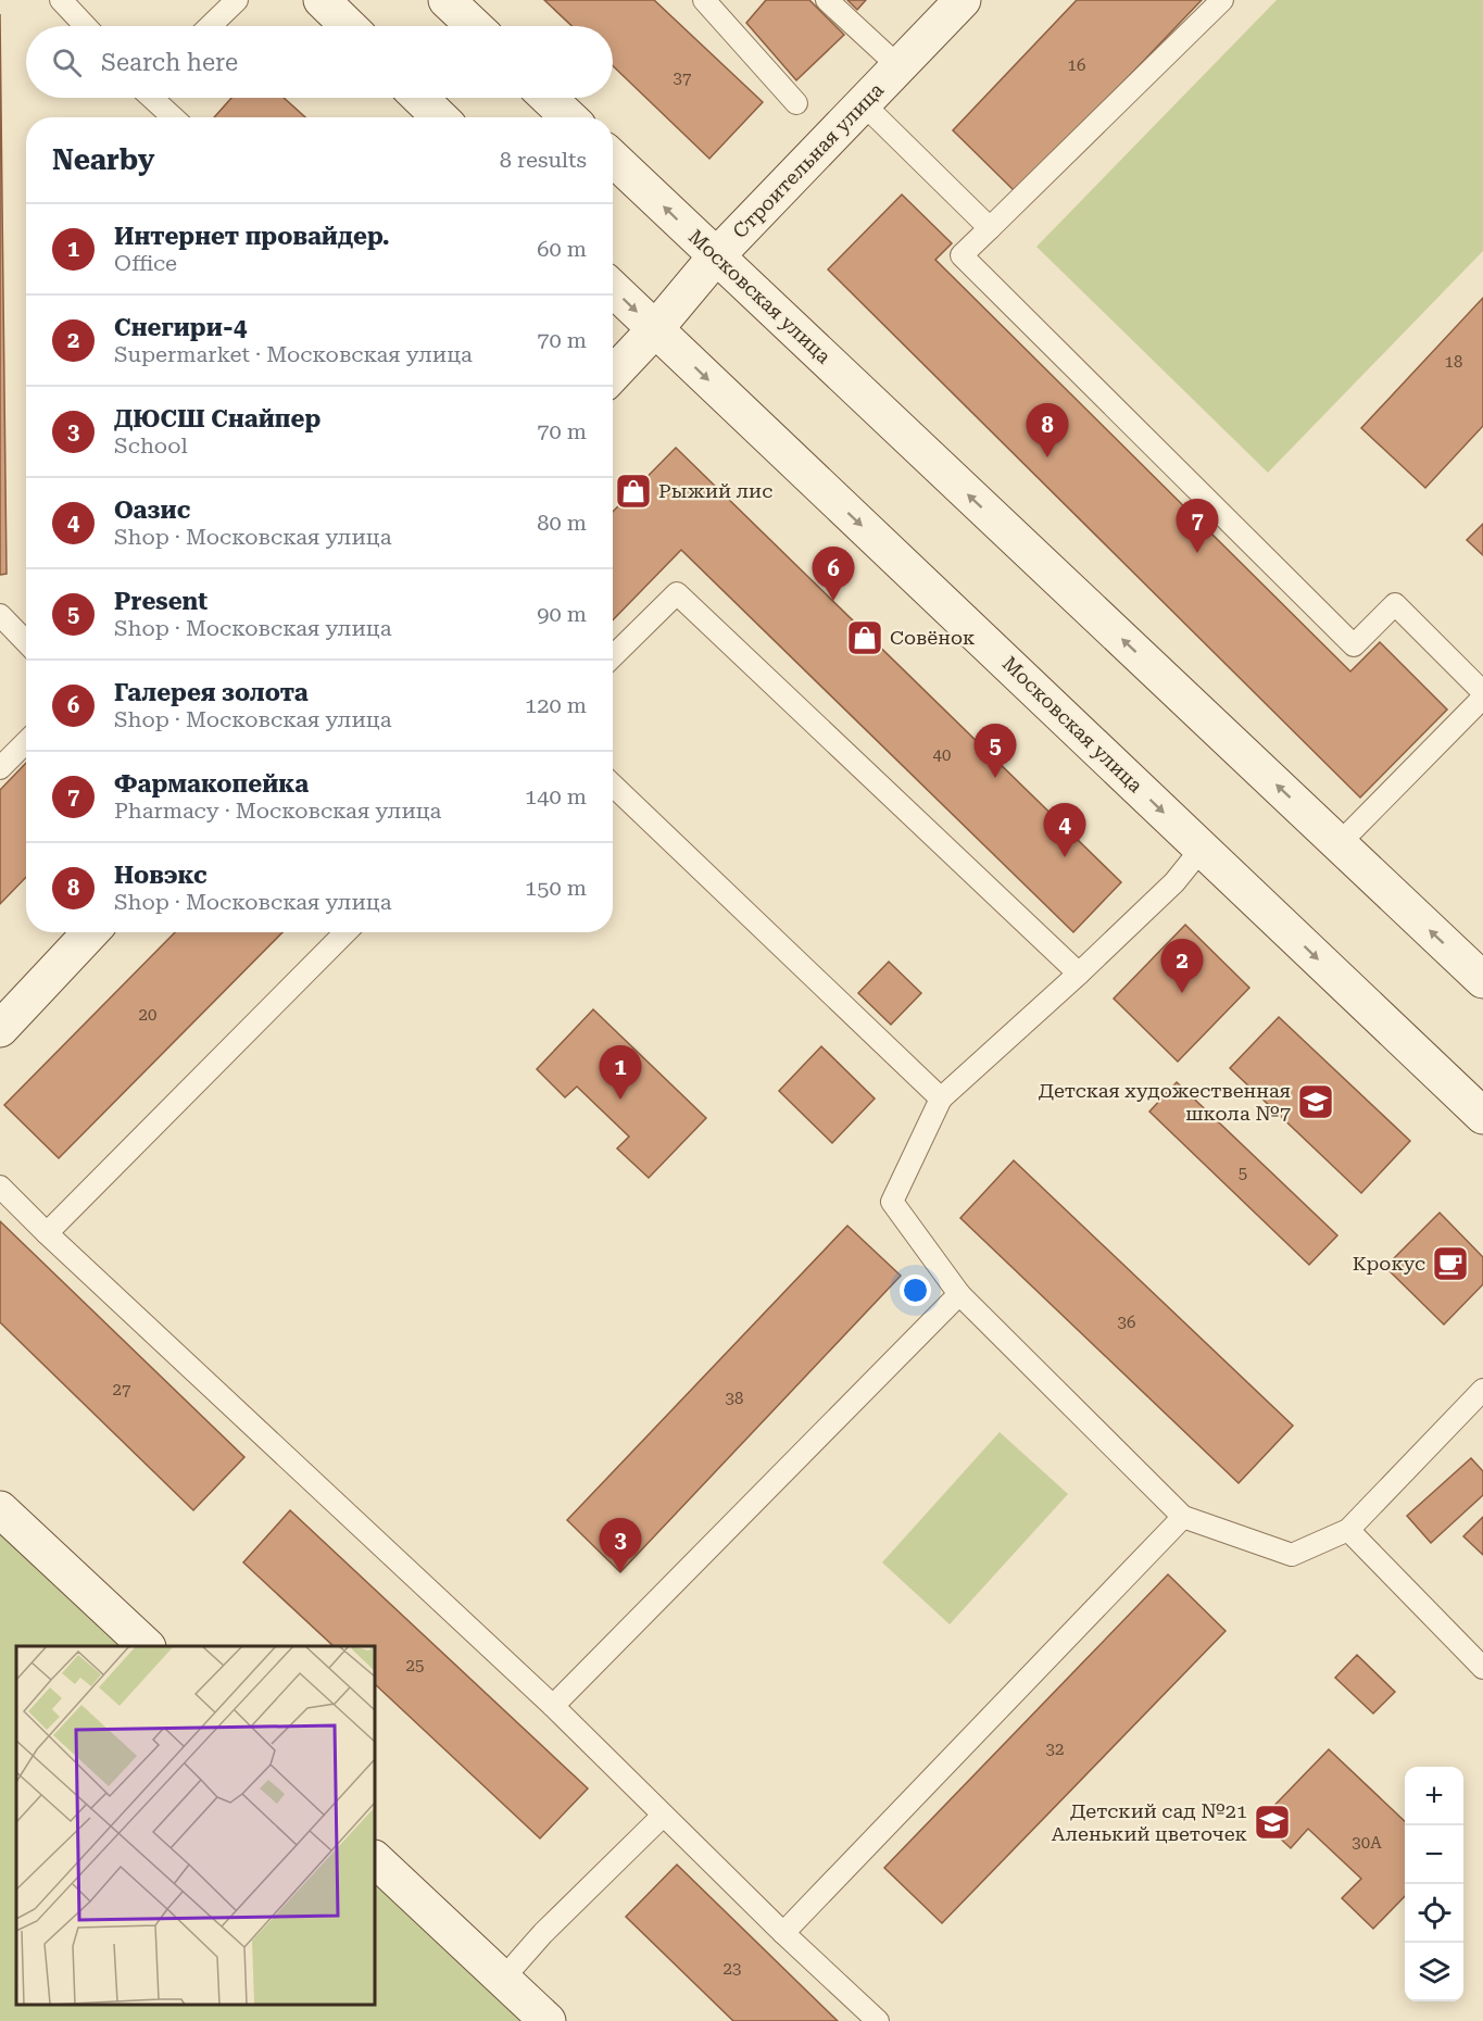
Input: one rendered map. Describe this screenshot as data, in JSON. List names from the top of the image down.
{
  "streets": {
    "main road": ["Строительная улица", "Московская улица"]
  },
  "crossings": [
    ["Строительная улица", "Московская улица"]
  ],
  "places": {
    "shop": ["Рыжий лис", "Совёнок"],
    "school or university": ["Детская художественная школа №7", "Детский сад №21 Аленький цветочек"],
    "cafe": ["Крокус"]
  },
  "house_numbers": [
    "16",
    "37",
    "18",
    "40",
    "20",
    "5",
    "36",
    "27",
    "38",
    "25",
    "32",
    "30А",
    "23"
  ],
  "page": {
    "search": "Search here",
    "heading": ["Nearby", "8 results"],
    "list": [
      {
        "mark": "1",
        "name": "Интернет провайдер.",
        "note": "Office",
        "value": "60 m"
      },
      {
        "mark": "2",
        "name": "Снегири-4",
        "note": "Supermarket · Московская улица",
        "value": "70 m"
      },
      {
        "mark": "3",
        "name": "ДЮСШ Снайпер",
        "note": "School",
        "value": "70 m"
      },
      {
        "mark": "4",
        "name": "Оазис",
        "note": "Shop · Московская улица",
        "value": "80 m"
      },
      {
        "mark": "5",
        "name": "Present",
        "note": "Shop · Московская улица",
        "value": "90 m"
      },
      {
        "mark": "6",
        "name": "Галерея золота",
        "note": "Shop · Московская улица",
        "value": "120 m"
      },
      {
        "mark": "7",
        "name": "Фармакопейка",
        "note": "Pharmacy · Московская улица",
        "value": "140 m"
      },
      {
        "mark": "8",
        "name": "Новэкс",
        "note": "Shop · Московская улица",
        "value": "150 m"
      }
    ],
    "pins": [
      "8",
      "7",
      "6",
      "5",
      "4",
      "2",
      "1",
      "3"
    ],
    "map_buttons": ["+", "−"]
  }
}
